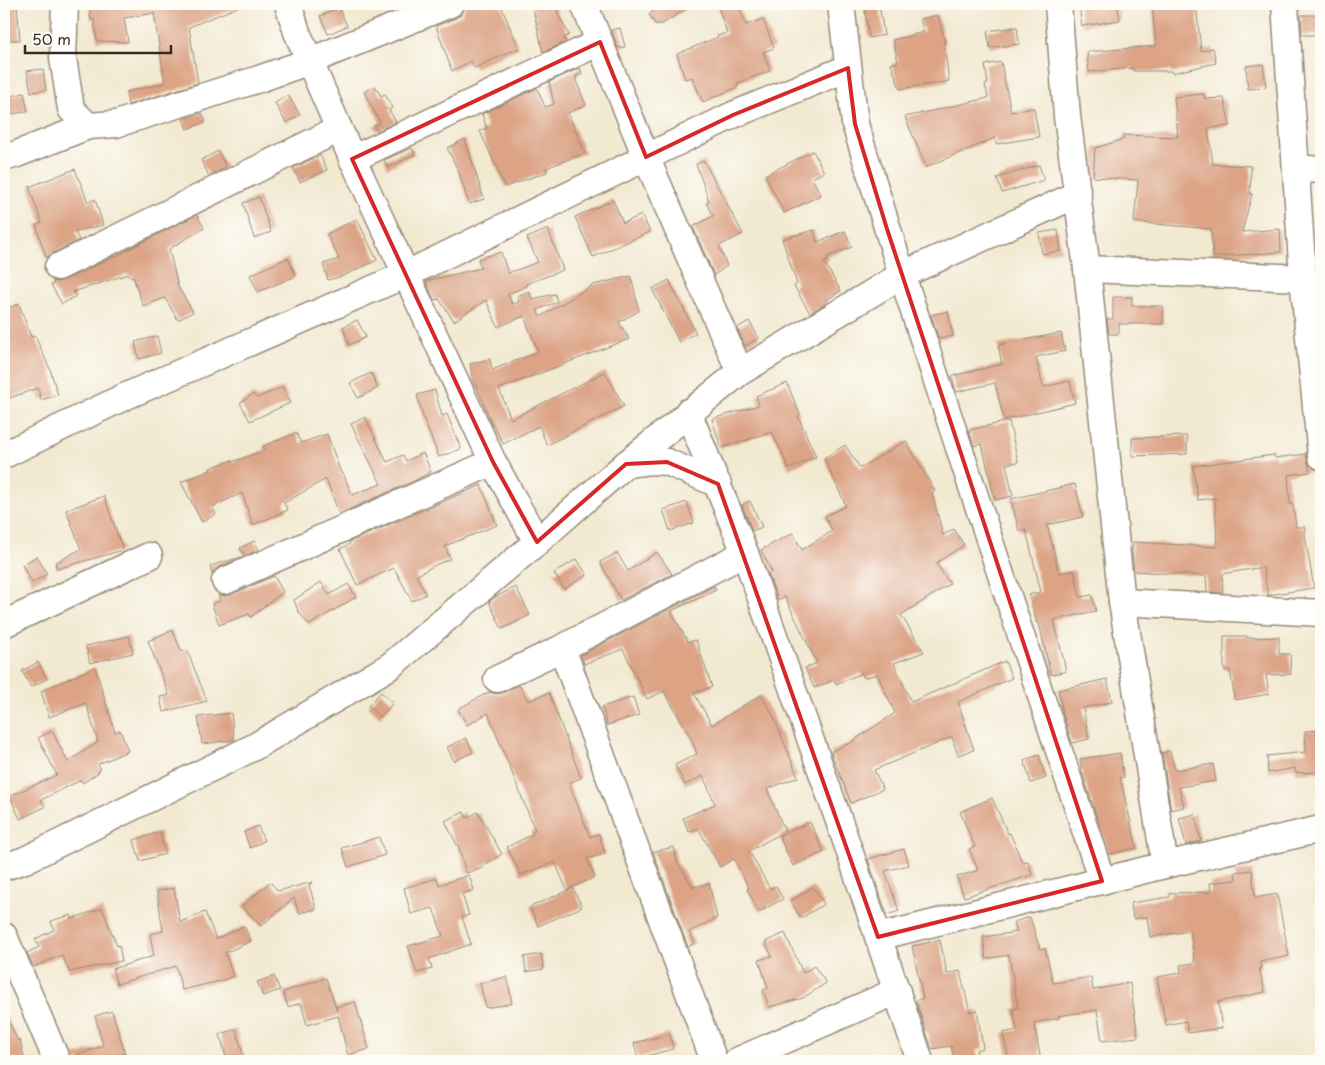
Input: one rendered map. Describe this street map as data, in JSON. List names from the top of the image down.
{
  "scale_bar": "50 m"
}
